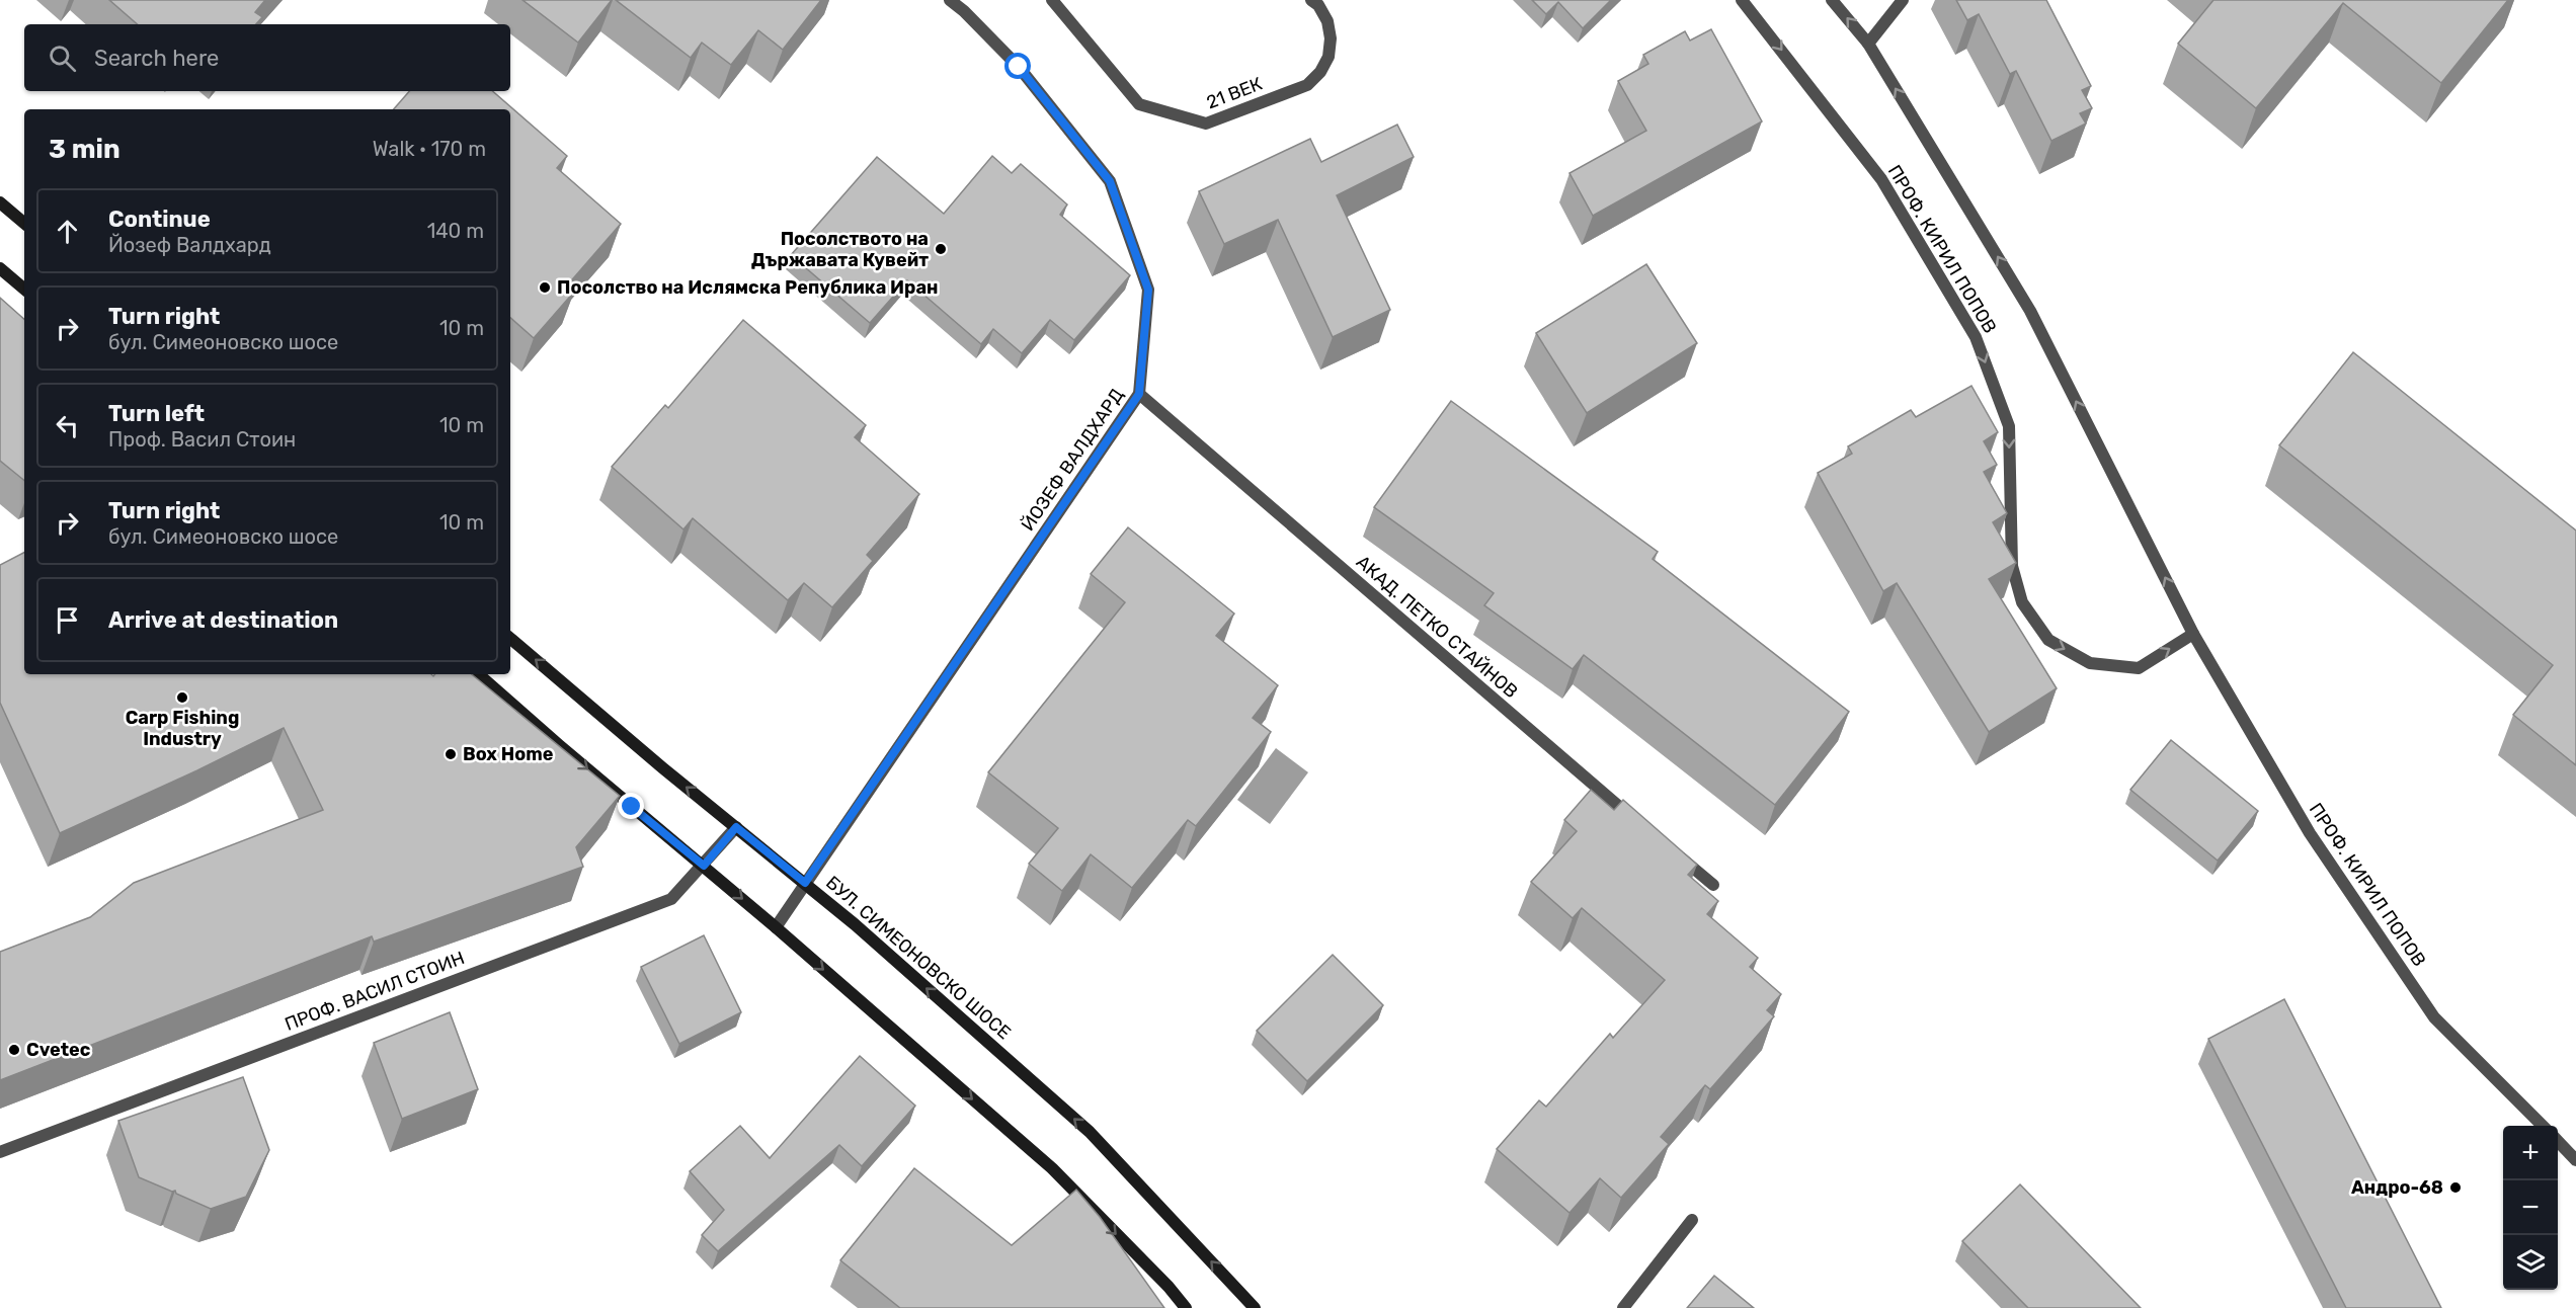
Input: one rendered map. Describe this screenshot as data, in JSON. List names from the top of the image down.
{
  "streets": {
    "main road": ["БУЛ. СИМЕОНОВСКО ШОСЕ"],
    "street": [
      "21 ВЕК",
      "ПРОФ. КИРИЛ ПОПОВ",
      "ЙОЗЕФ ВАЛДХАРД",
      "АКАД. ПЕТКО СТАЙНОВ",
      "ПРОФ. ВАСИЛ СТОИН"
    ]
  },
  "crossings": [
    ["ЙОЗЕФ ВАЛДХАРД", "АКАД. ПЕТКО СТАЙНОВ"],
    ["ЙОЗЕФ ВАЛДХАРД", "БУЛ. СИМЕОНОВСКО ШОСЕ"],
    ["БУЛ. СИМЕОНОВСКО ШОСЕ", "ПРОФ. ВАСИЛ СТОИН"]
  ],
  "places": [
    "Посолството на Държавата Кувейт",
    "Посолство на Ислямска Република Иран",
    "Carp Fishing Industry",
    "Box Home",
    "Cvetec",
    "Андро-68"
  ],
  "page": {
    "search": "Search here",
    "heading": ["3 min", "Walk · 170 m"],
    "list": [
      ["Continue", "Йозеф Валдхард", "140 m"],
      ["Turn right", "бул. Симеоновско шосе", "10 m"],
      ["Turn left", "Проф. Васил Стоин", "10 m"],
      ["Turn right", "бул. Симеоновско шосе", "10 m"],
      "Arrive at destination"
    ],
    "map_buttons": ["+", "−"]
  }
}
